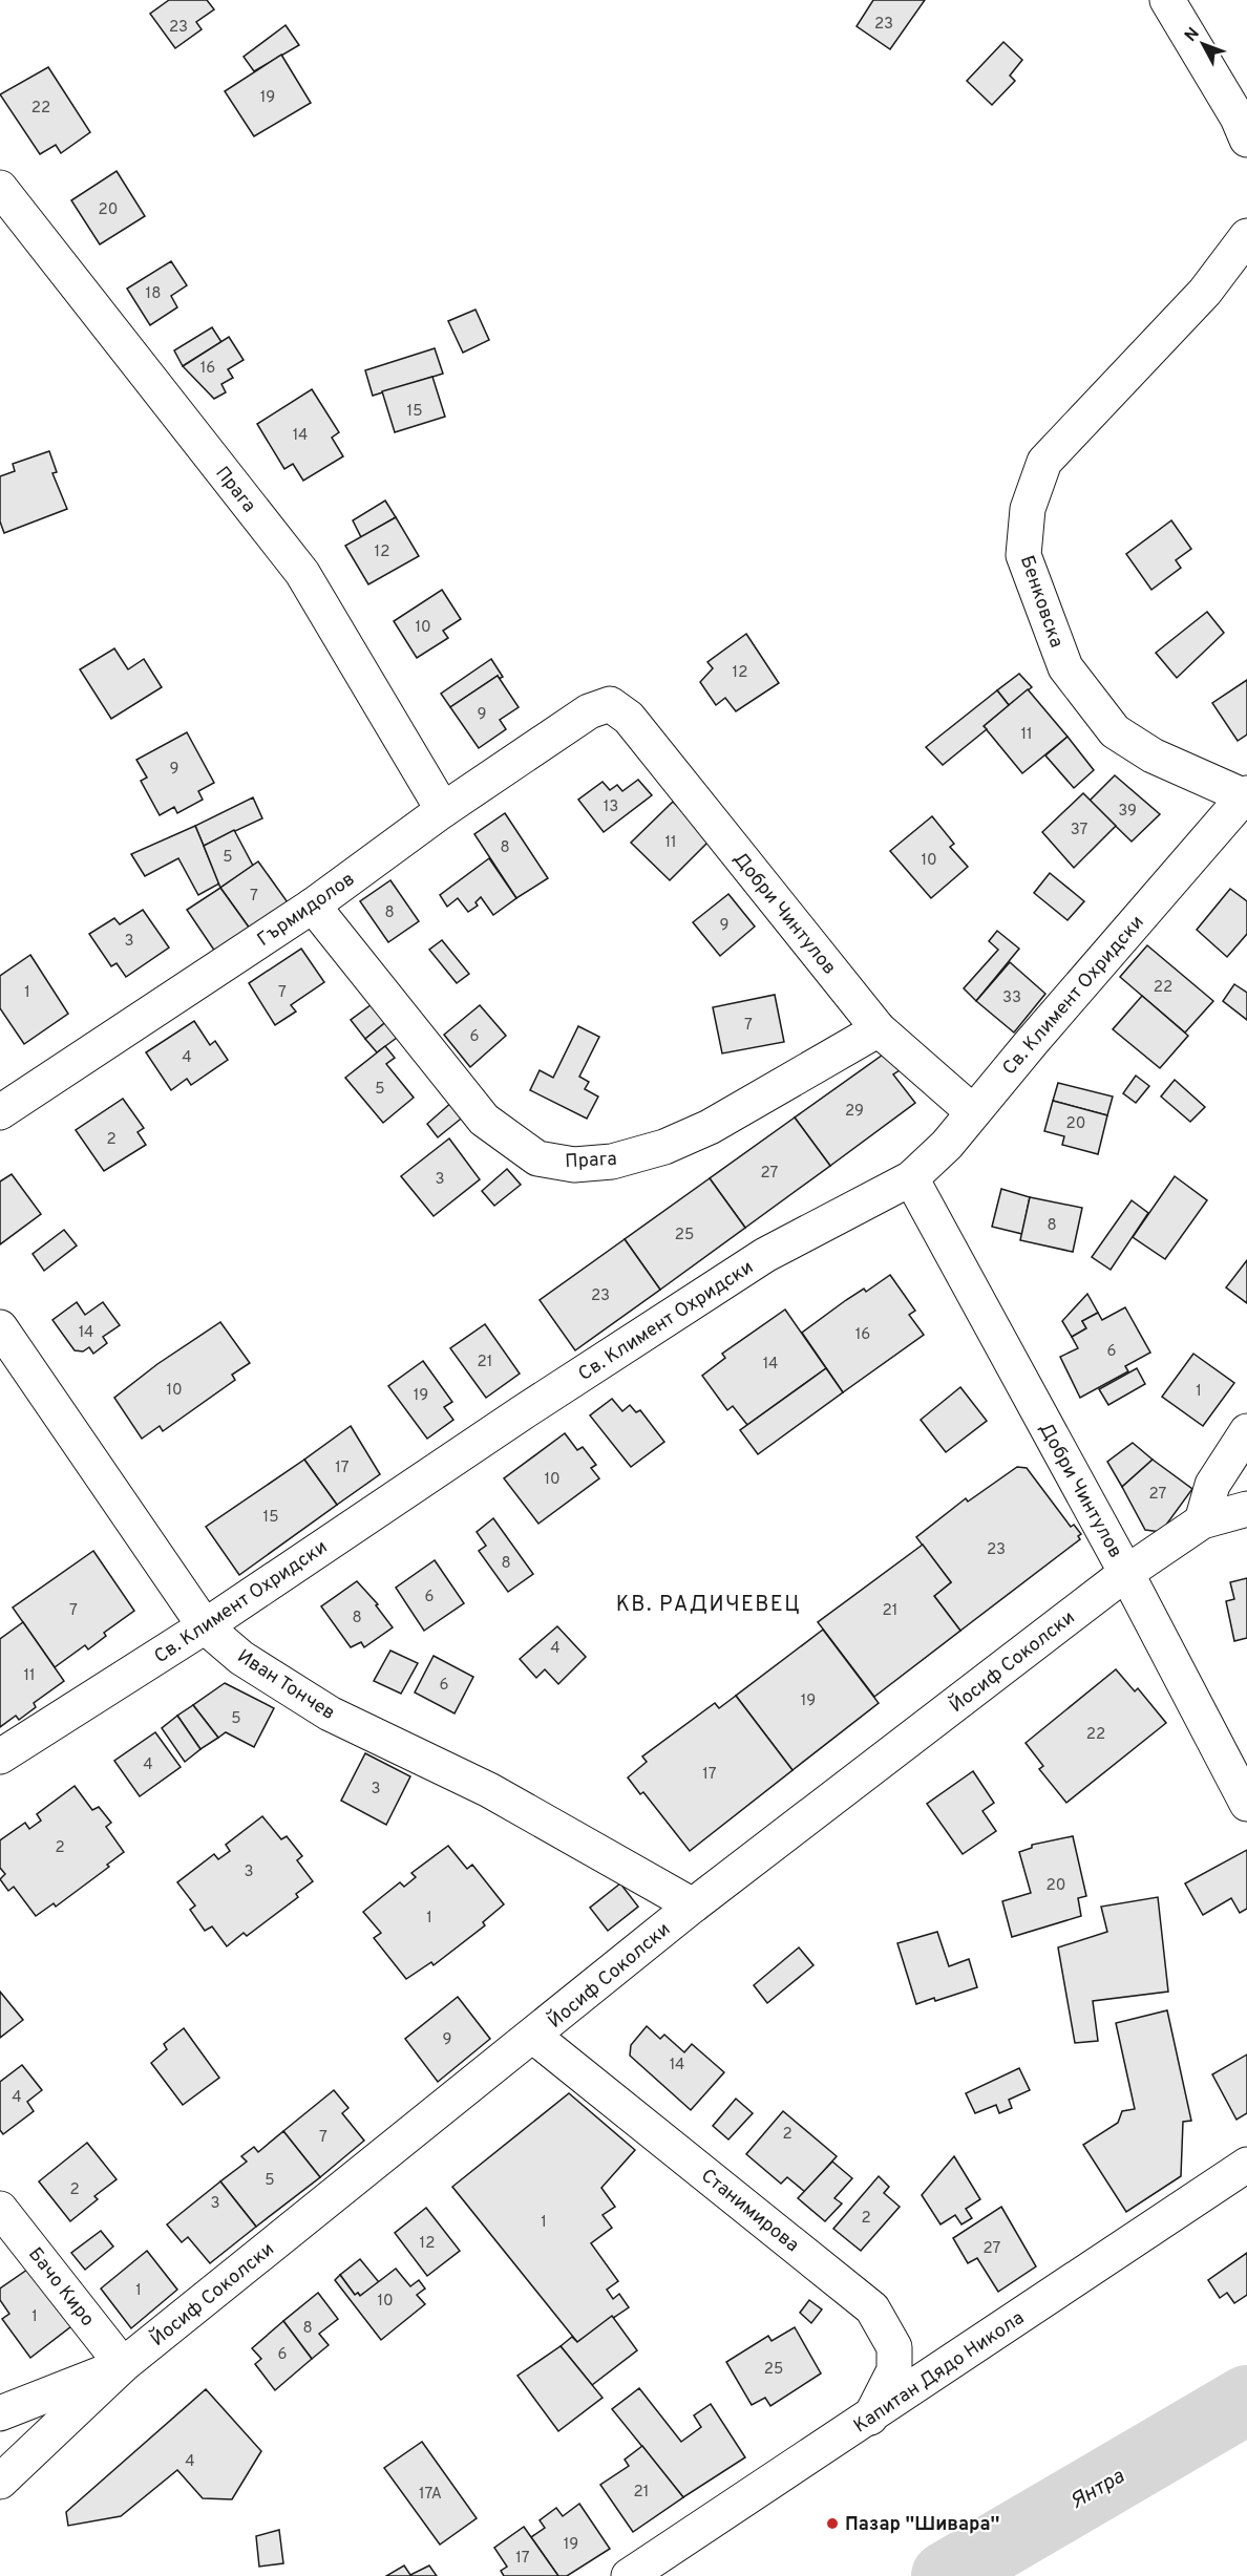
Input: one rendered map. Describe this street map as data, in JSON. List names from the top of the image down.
{
  "streets": {
    "street": [
      "Прага",
      "Бенковска",
      "Гърмидолов",
      "Добри Чинтулов",
      "Св. Климент Охридски",
      "Йосиф Соколски",
      "Иван Тончев",
      "Станимирова",
      "Бачо Киро",
      "Капитан Дядо Никола"
    ]
  },
  "crossings": [
    ["Прага", "Гърмидолов"],
    ["Прага", "Добри Чинтулов"],
    ["Бенковска", "Св. Климент Охридски"],
    ["Гърмидолов", "Добри Чинтулов"],
    ["Добри Чинтулов", "Св. Климент Охридски"],
    ["Добри Чинтулов", "Йосиф Соколски"],
    ["Св. Климент Охридски", "Иван Тончев"],
    ["Йосиф Соколски", "Иван Тончев"],
    ["Йосиф Соколски", "Станимирова"],
    ["Йосиф Соколски", "Бачо Киро"],
    ["Станимирова", "Капитан Дядо Никола"]
  ],
  "districts": ["КВ. РАДИЧЕВЕЦ"],
  "water": ["Янтра"],
  "places": ["Пазар ''Шивара''"],
  "house_numbers": [
    "23",
    "23",
    "19",
    "22",
    "20",
    "18",
    "16",
    "15",
    "14",
    "12",
    "10",
    "12",
    "9",
    "11",
    "9",
    "13",
    "39",
    "37",
    "11",
    "8",
    "5",
    "10",
    "7",
    "8",
    "9",
    "3",
    "22",
    "1",
    "7",
    "33",
    "7",
    "6",
    "4",
    "5",
    "29",
    "20",
    "2",
    "27",
    "3",
    "8",
    "25",
    "23",
    "14",
    "16",
    "6",
    "21",
    "14",
    "10",
    "1",
    "19",
    "17",
    "10",
    "27",
    "15",
    "23",
    "8",
    "6",
    "7",
    "21",
    "8",
    "4",
    "11",
    "6",
    "19",
    "5",
    "22",
    "4",
    "17",
    "3",
    "2",
    "3",
    "20",
    "1",
    "9",
    "14",
    "4",
    "2",
    "7",
    "5",
    "2",
    "3",
    "2",
    "1",
    "12",
    "27",
    "1",
    "10",
    "1",
    "8",
    "6",
    "25",
    "4",
    "21",
    "17А",
    "19",
    "17"
  ],
  "north": "top left"
}
